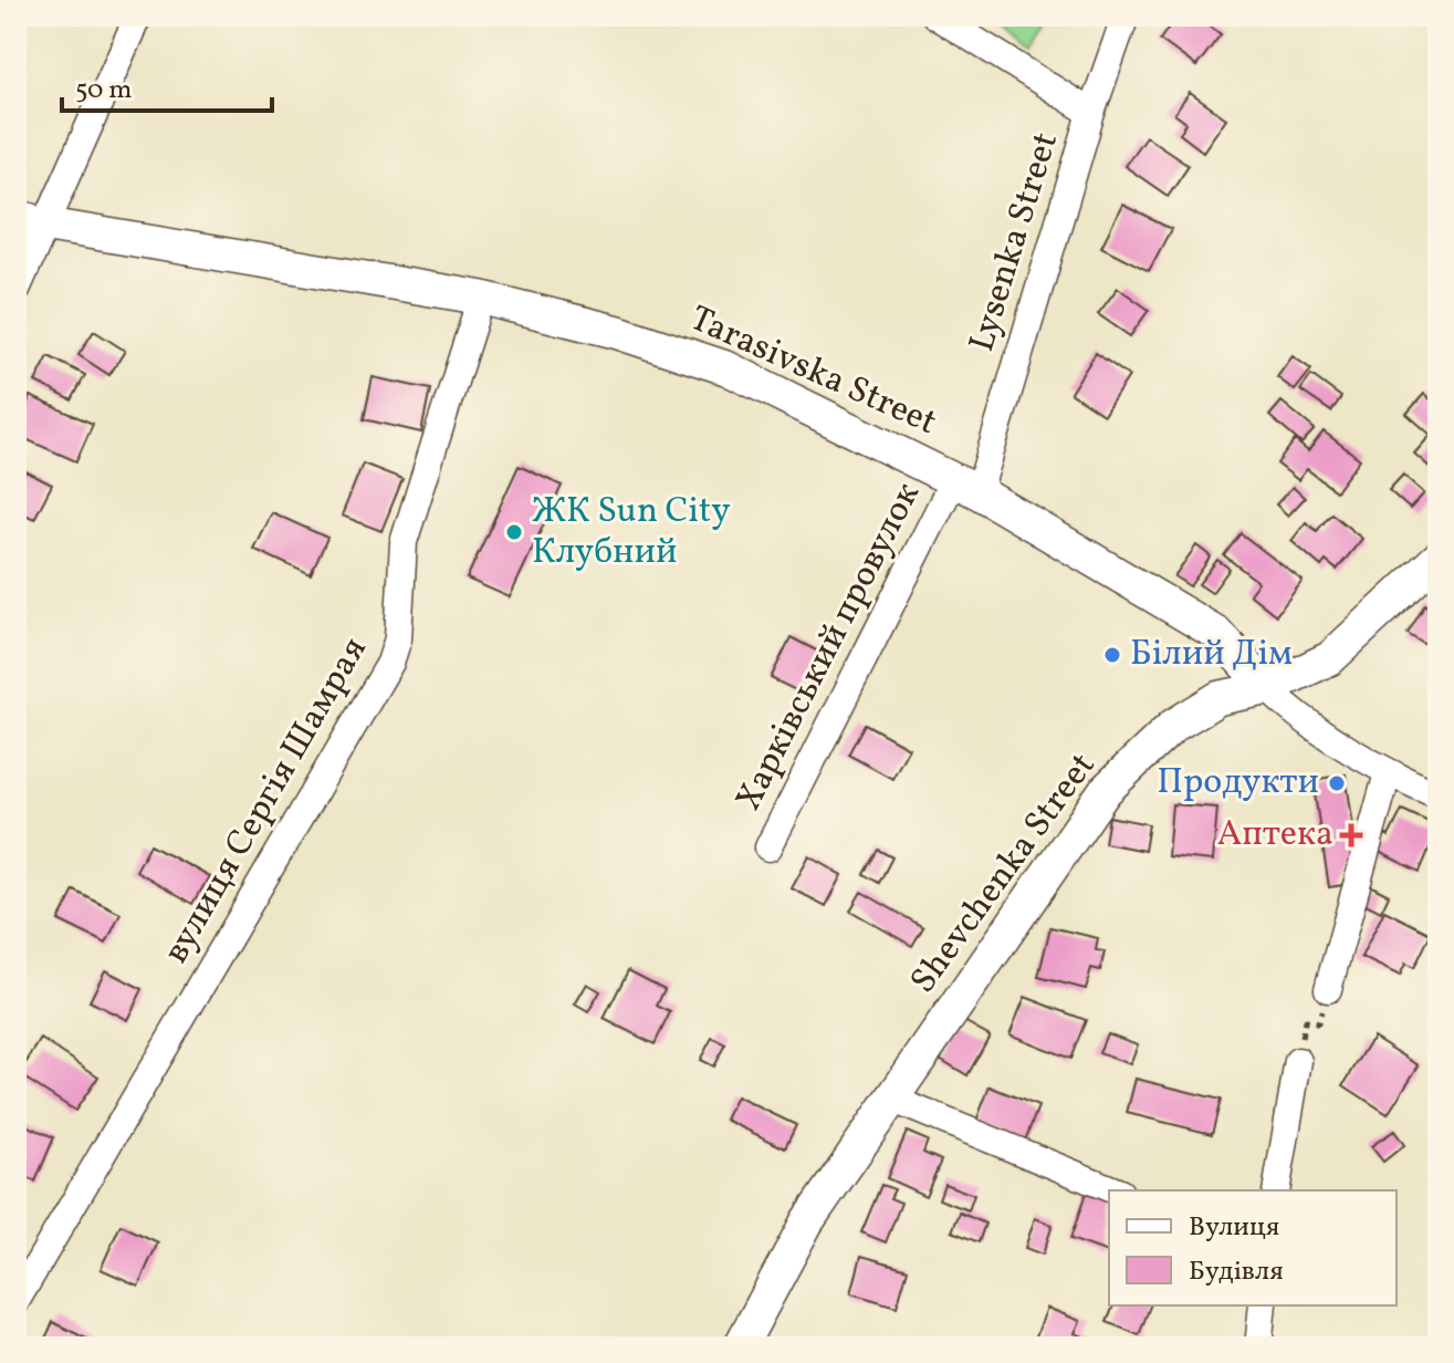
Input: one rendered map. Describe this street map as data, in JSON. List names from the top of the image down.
{
  "streets": {
    "street": [
      "Lysenka Street",
      "Tarasivska Street",
      "Харківський провулок",
      "вулиця Сергія Шамрая",
      "Shevchenka Street"
    ]
  },
  "crossings": [
    ["Lysenka Street", "Tarasivska Street"],
    ["Lysenka Street", "Харківський провулок"],
    ["Tarasivska Street", "Харківський провулок"],
    ["Tarasivska Street", "вулиця Сергія Шамрая"],
    ["Tarasivska Street", "Shevchenka Street"]
  ],
  "places": {
    "other": ["ЖК Sun City Клубний", "Білий Дім", "Продукти"],
    "health": ["Аптека"]
  },
  "legend": ["Вулиця", "Будівля"],
  "scale_bar": "50 m"
}
